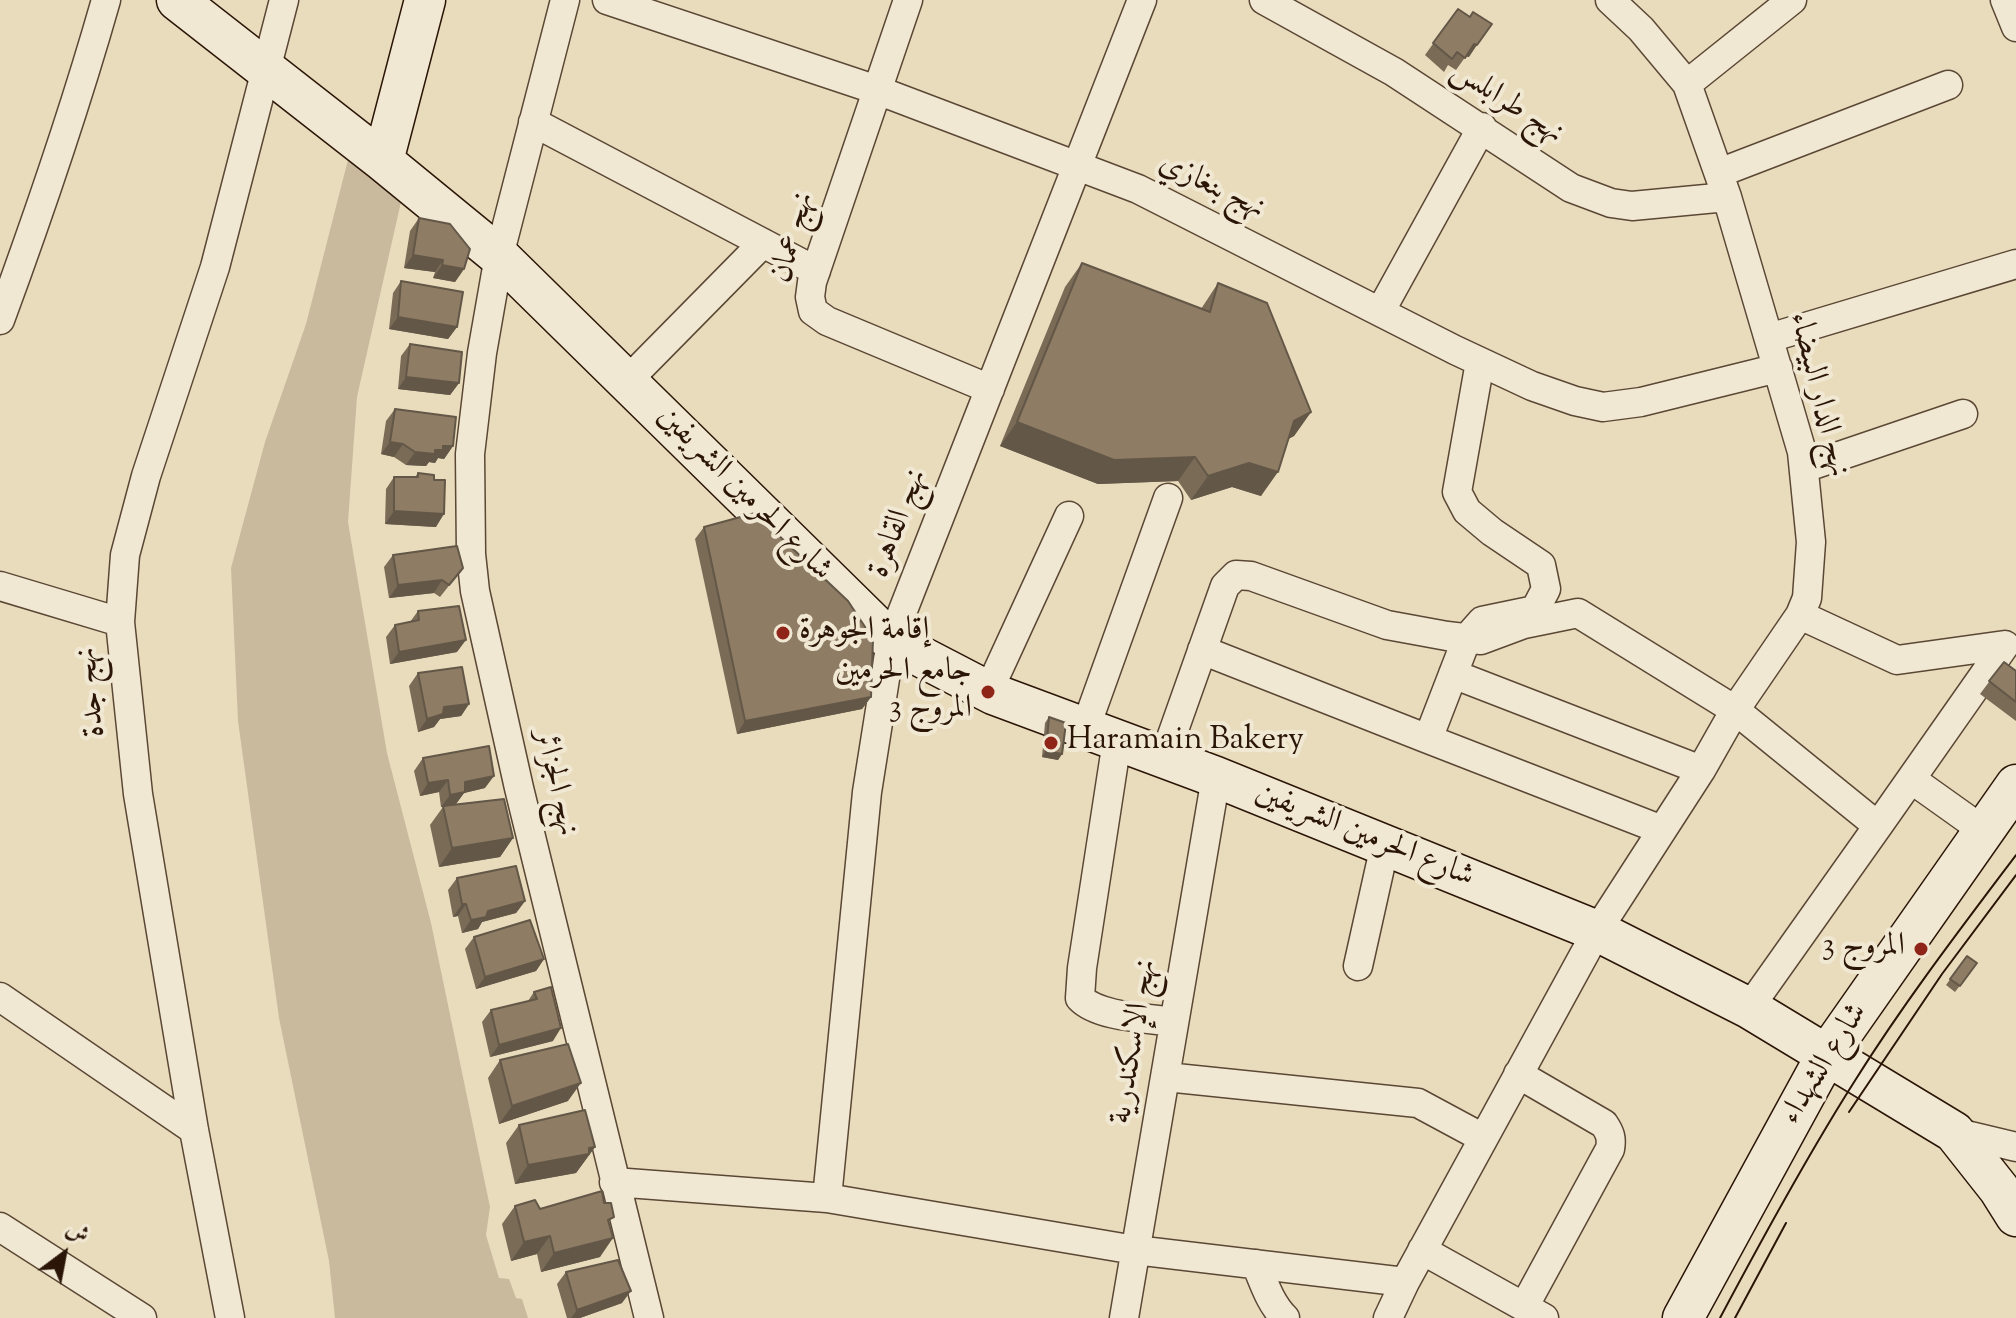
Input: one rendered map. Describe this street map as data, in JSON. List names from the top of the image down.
{
  "streets": {
    "street": [
      "نهج طرابلس",
      "نهج بنغازي",
      "نهج عمان",
      "نهج الدار البيضاء",
      "شارع الحرمين الشريفين",
      "نهج القاهرة",
      "نهج جدة",
      "نهج الجزائر",
      "نهج الإسكندرية",
      "شارع الشهداء"
    ]
  },
  "crossings": [
    ["نهج طرابلس", "نهج الدار البيضاء"],
    ["نهج بنغازي", "نهج عمان"],
    ["نهج بنغازي", "نهج الدار البيضاء"],
    ["نهج بنغازي", "نهج القاهرة"],
    ["نهج عمان", "نهج القاهرة"],
    ["نهج الدار البيضاء", "شارع الحرمين الشريفين"],
    ["شارع الحرمين الشريفين", "نهج القاهرة"],
    ["شارع الحرمين الشريفين", "نهج جدة"],
    ["شارع الحرمين الشريفين", "نهج الجزائر"],
    ["شارع الحرمين الشريفين", "نهج الإسكندرية"],
    ["شارع الحرمين الشريفين", "شارع الشهداء"]
  ],
  "places": [
    "إقامة الجوهرة",
    "جامع الحرمين المروج 3",
    "Haramain Bakery",
    "المروج 3"
  ],
  "north": "top right"
}
